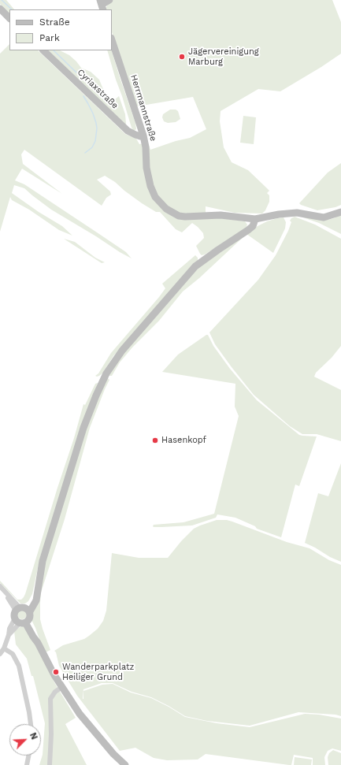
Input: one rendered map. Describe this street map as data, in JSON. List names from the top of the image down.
{
  "streets": {
    "street": ["Cyriaxstraße", "Herrmannstraße"]
  },
  "crossings": [
    ["Cyriaxstraße", "Herrmannstraße"]
  ],
  "places": ["Jägervereinigung Marburg", "Hasenkopf", "Wanderparkplatz Heiliger Grund"],
  "legend": ["Straße", "Park"],
  "north": "top right"
}
